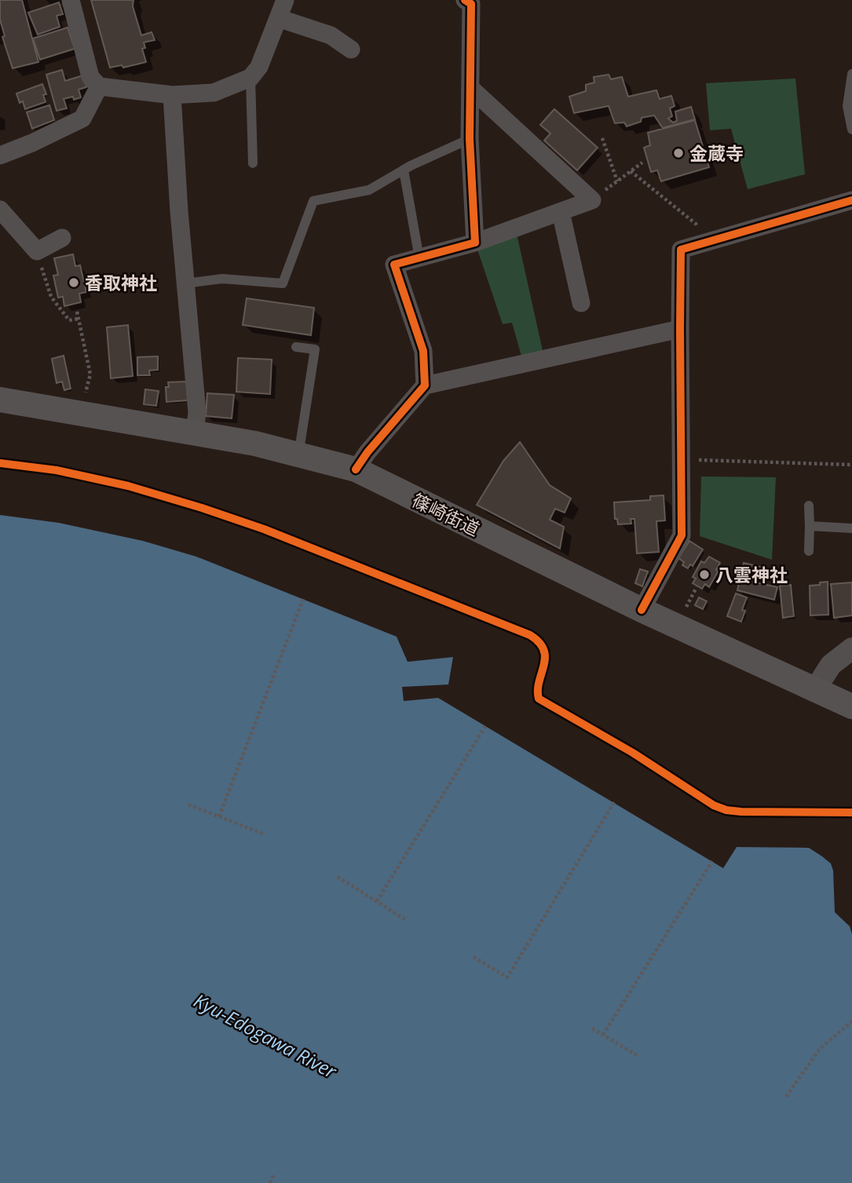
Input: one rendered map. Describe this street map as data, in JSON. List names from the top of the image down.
{
  "streets": {
    "main road": ["篠崎街道"]
  },
  "water": ["Kyu-Edogawa River"],
  "places": ["金蔵寺", "香取神社", "八雲神社"]
}
